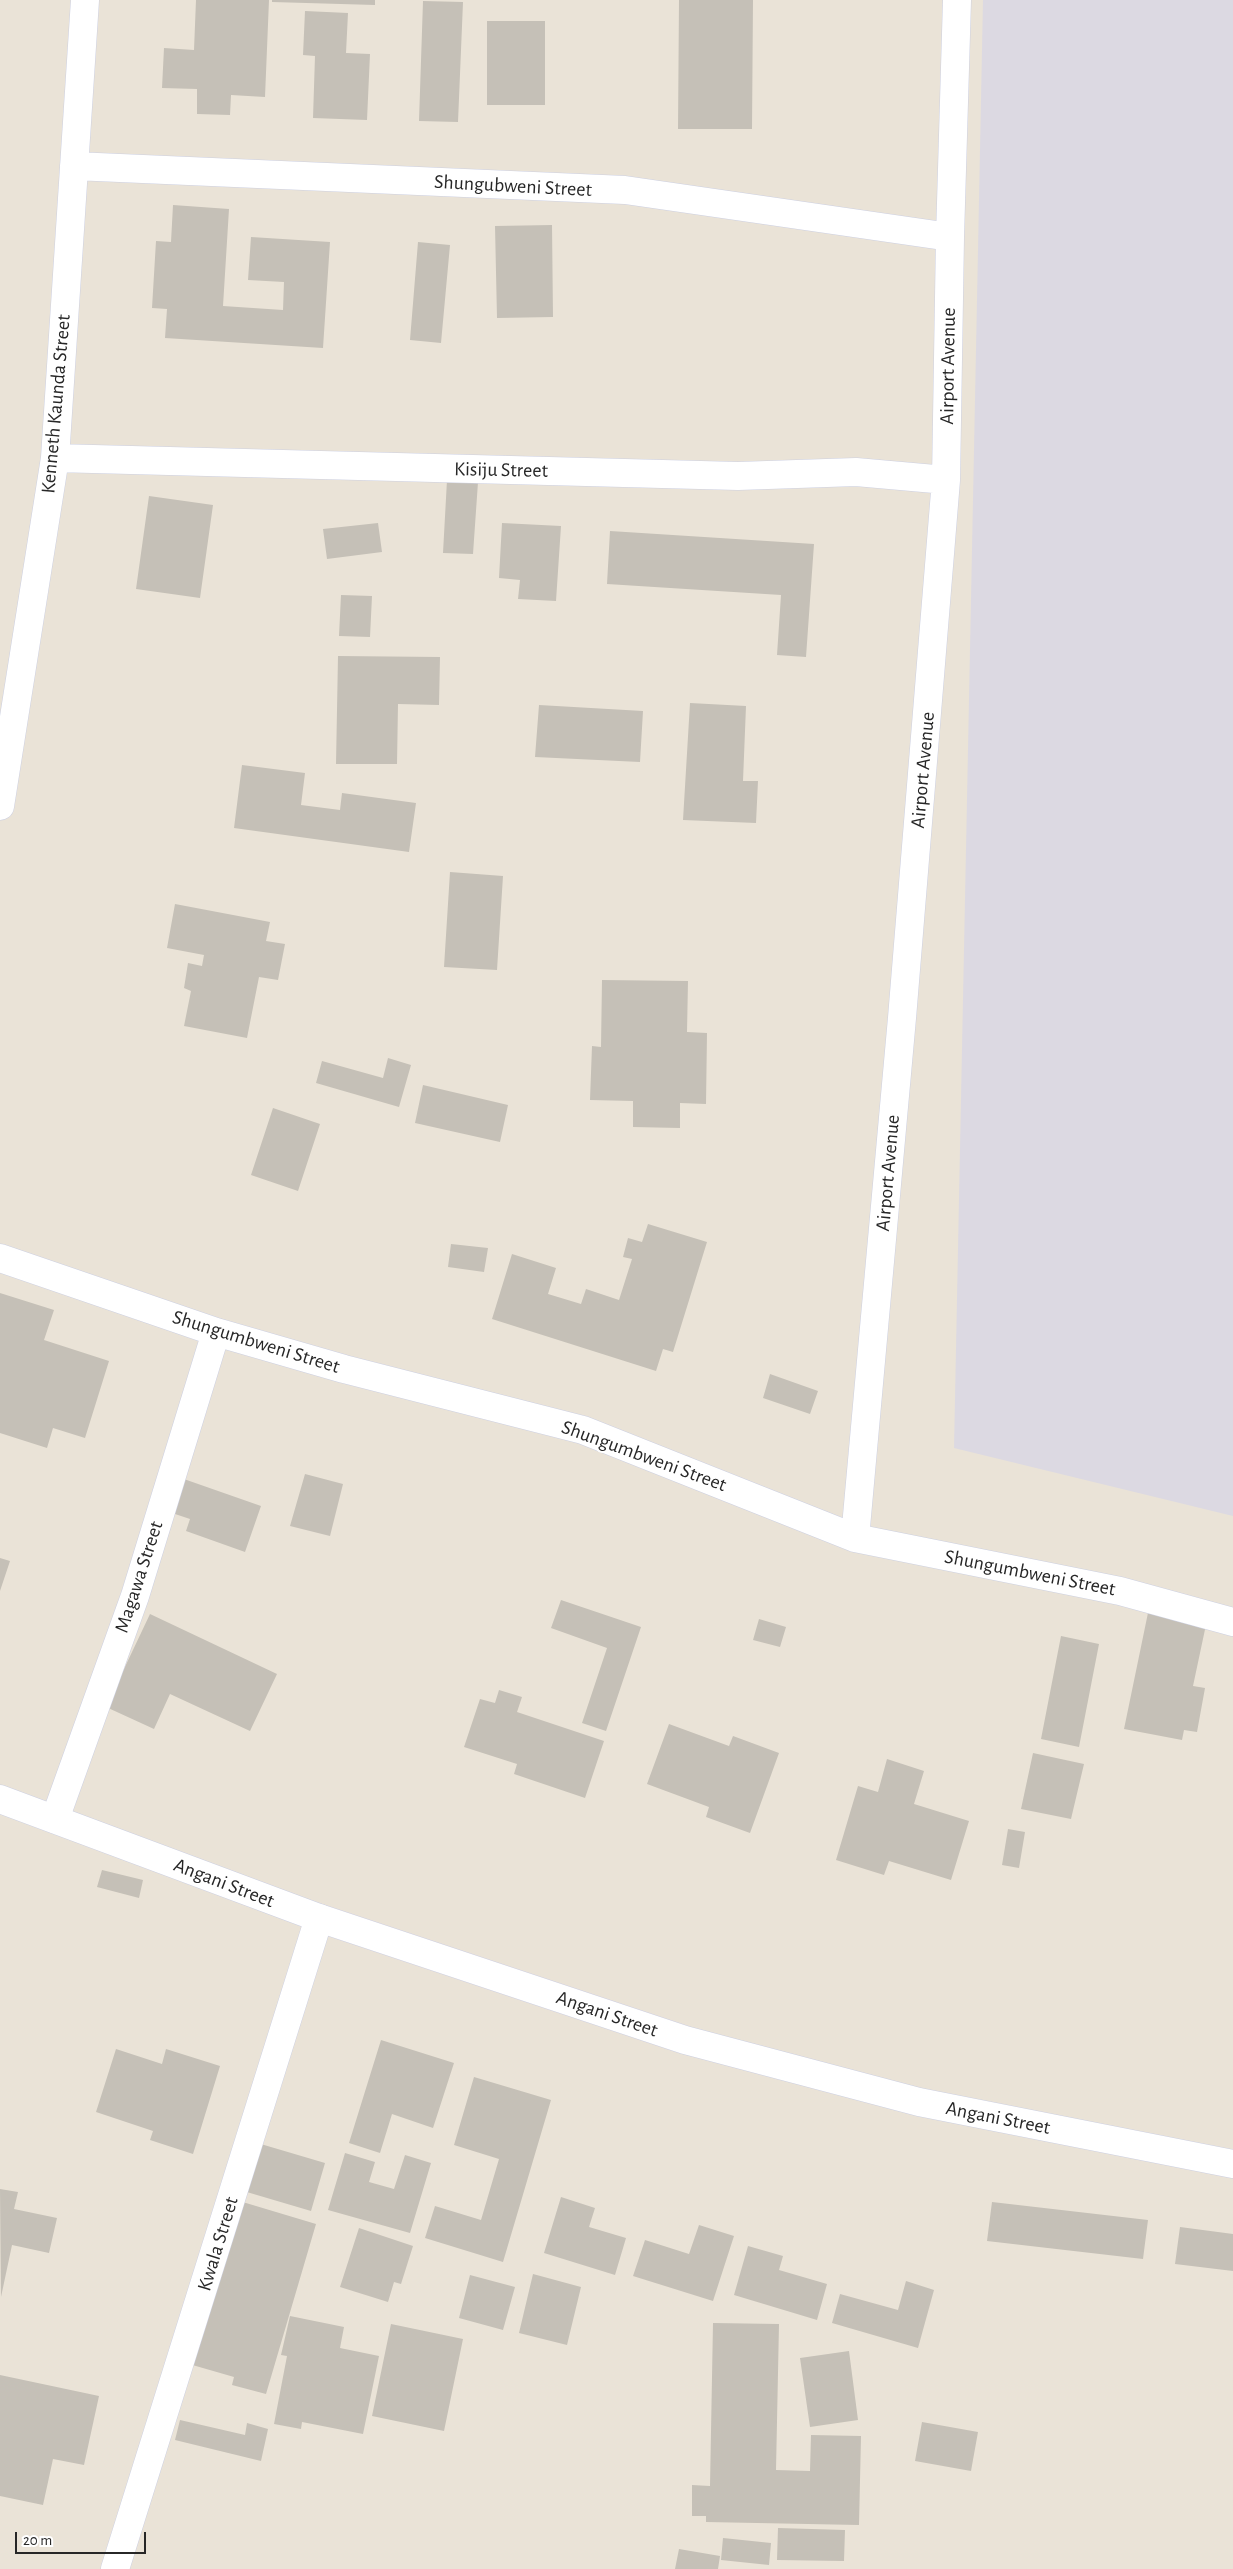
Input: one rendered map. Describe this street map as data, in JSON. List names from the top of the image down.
{
  "streets": {
    "street": [
      "Shungubweni Street",
      "Airport Avenue",
      "Kenneth Kaunda Street",
      "Kisiju Street",
      "Shungumbweni Street",
      "Magawa Street",
      "Angani Street",
      "Kwala Street"
    ]
  },
  "crossings": [
    ["Shungubweni Street", "Airport Avenue"],
    ["Shungubweni Street", "Kenneth Kaunda Street"],
    ["Airport Avenue", "Kisiju Street"],
    ["Airport Avenue", "Shungumbweni Street"],
    ["Kenneth Kaunda Street", "Kisiju Street"],
    ["Shungumbweni Street", "Magawa Street"],
    ["Magawa Street", "Angani Street"],
    ["Angani Street", "Kwala Street"]
  ],
  "scale_bar": "20 m"
}
